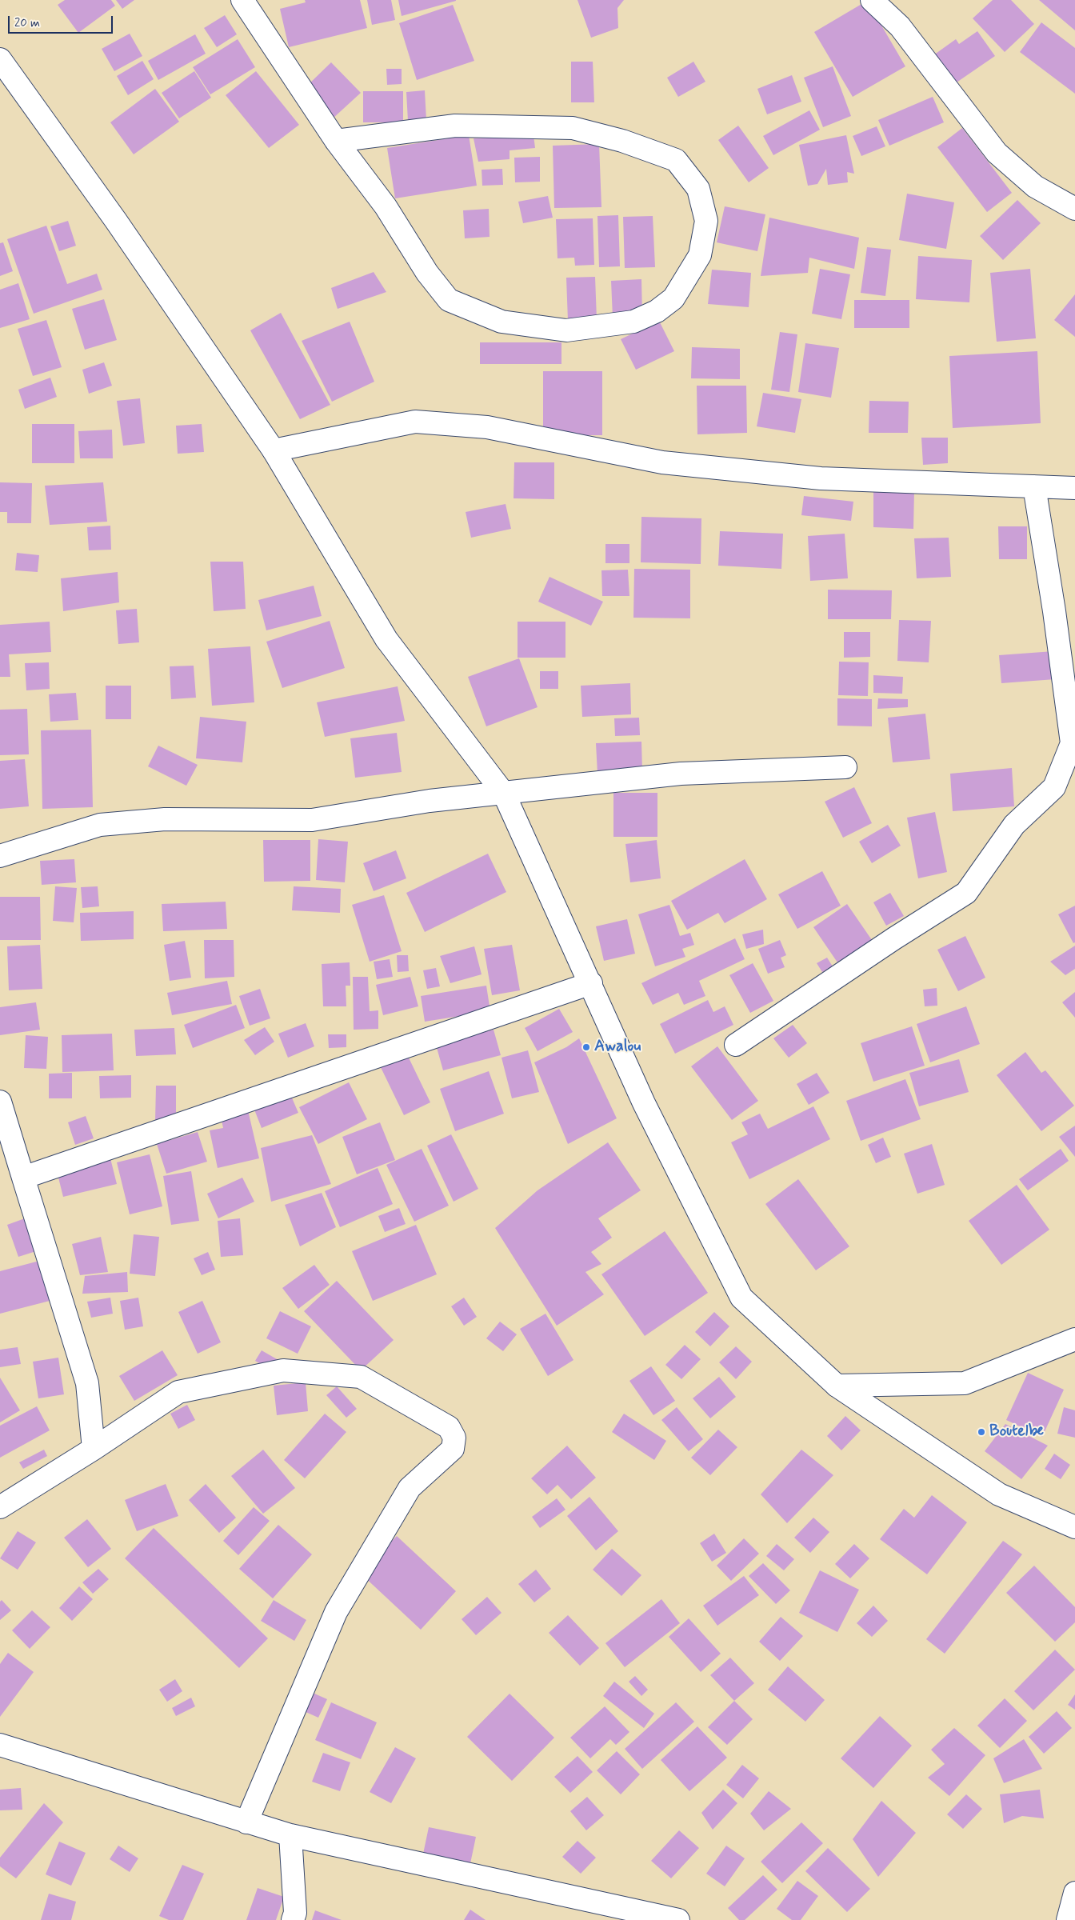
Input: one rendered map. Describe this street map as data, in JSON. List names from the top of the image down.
{
  "places": ["Awalou", "Boutelbe"],
  "scale_bar": "20 m"
}
